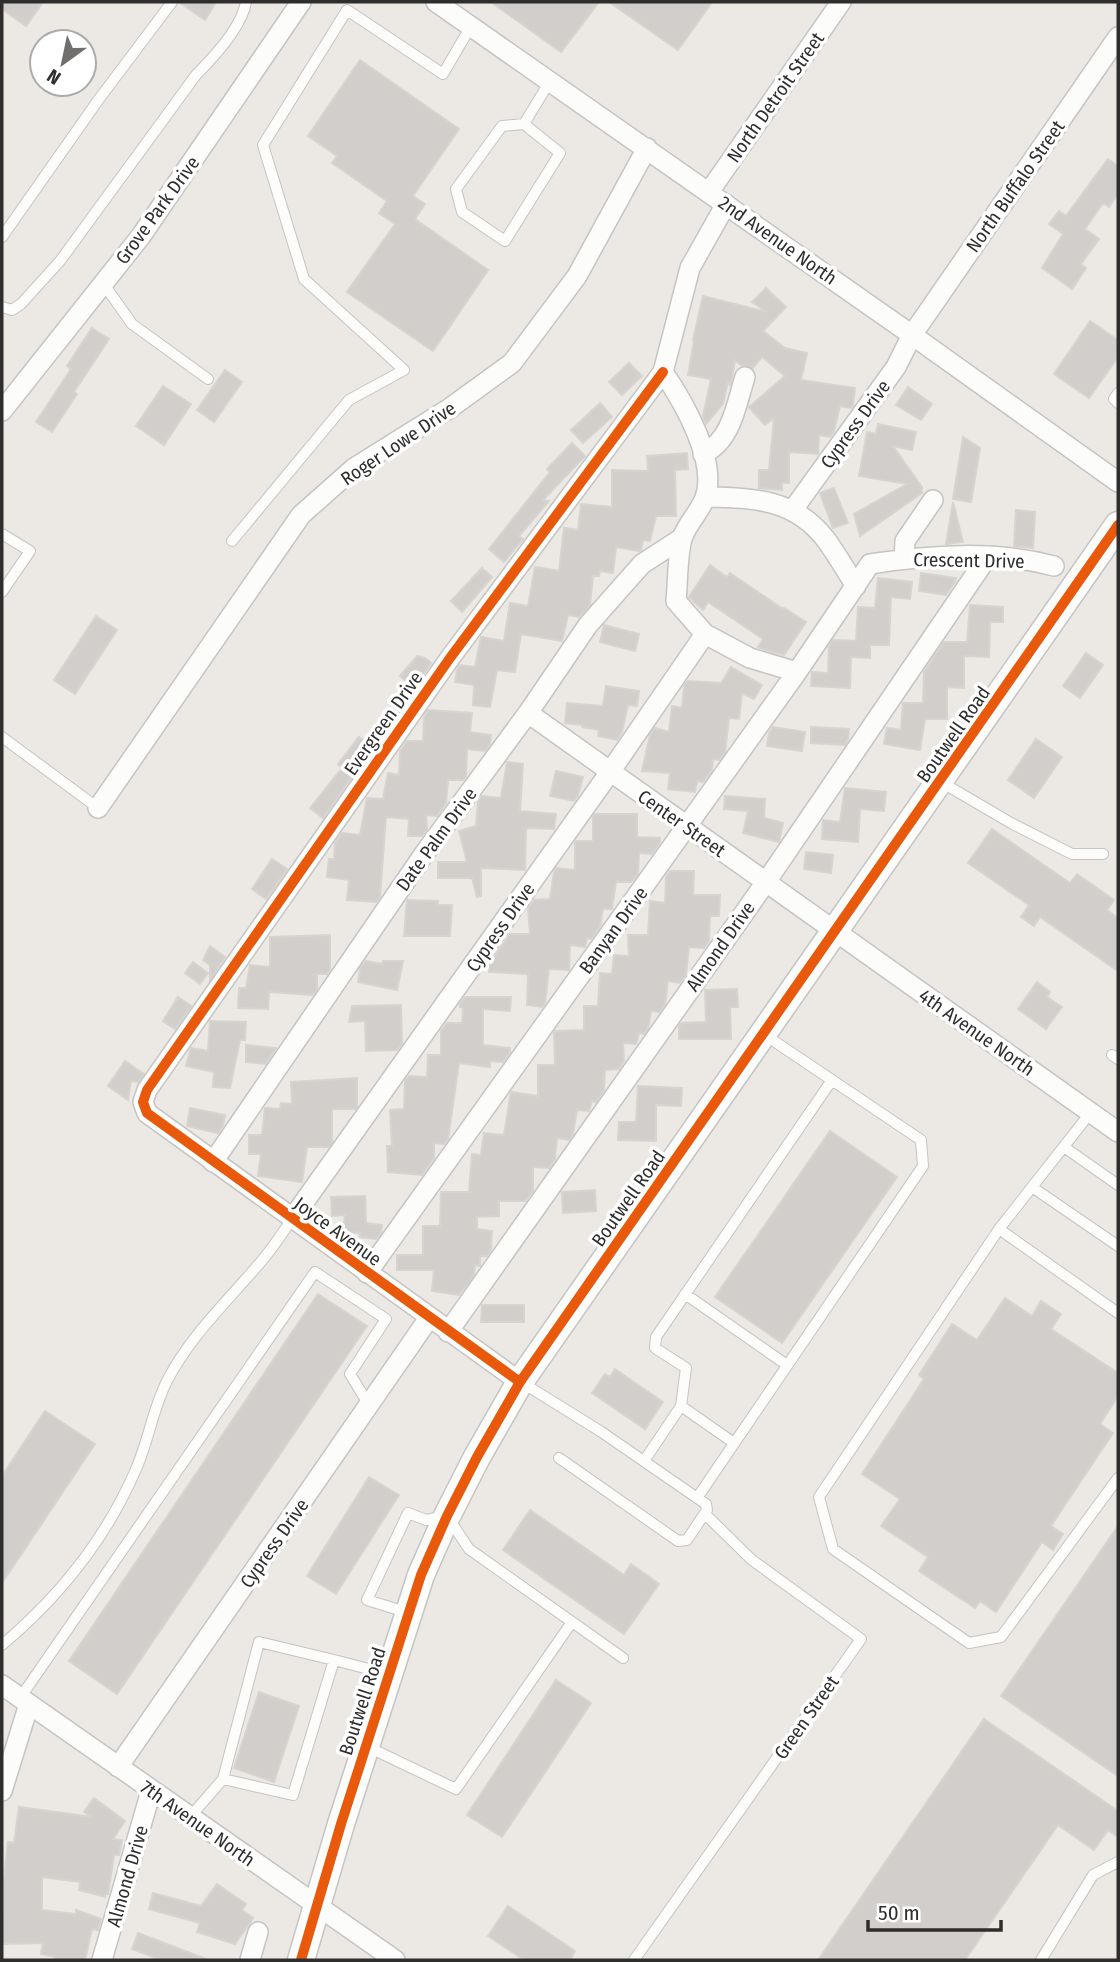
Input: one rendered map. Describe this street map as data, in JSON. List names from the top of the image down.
{
  "streets": {
    "street": [
      "North Detroit Street",
      "North Buffalo Street",
      "Grove Park Drive",
      "2nd Avenue North",
      "Cypress Drive",
      "Roger Lowe Drive",
      "Crescent Drive",
      "Evergreen Drive",
      "Boutwell Road",
      "Center Street",
      "Date Palm Drive",
      "Banyan Drive",
      "Almond Drive",
      "4th Avenue North",
      "Joyce Avenue",
      "7th Avenue North"
    ],
    "lane": ["Green Street"]
  },
  "crossings": [
    ["North Detroit Street", "2nd Avenue North"],
    ["North Buffalo Street", "2nd Avenue North"],
    ["North Buffalo Street", "Cypress Drive"],
    ["2nd Avenue North", "Cypress Drive"],
    ["2nd Avenue North", "Roger Lowe Drive"],
    ["Cypress Drive", "Crescent Drive"],
    ["Cypress Drive", "Center Street"],
    ["Cypress Drive", "Date Palm Drive"],
    ["Cypress Drive", "Banyan Drive"],
    ["Cypress Drive", "Joyce Avenue"],
    ["Cypress Drive", "7th Avenue North"],
    ["Crescent Drive", "Date Palm Drive"],
    ["Crescent Drive", "Banyan Drive"],
    ["Crescent Drive", "Almond Drive"],
    ["Evergreen Drive", "Joyce Avenue"],
    ["Boutwell Road", "Center Street"],
    ["Boutwell Road", "4th Avenue North"],
    ["Boutwell Road", "Joyce Avenue"],
    ["Boutwell Road", "7th Avenue North"],
    ["Center Street", "Date Palm Drive"],
    ["Center Street", "Banyan Drive"],
    ["Center Street", "Almond Drive"],
    ["Center Street", "4th Avenue North"],
    ["Date Palm Drive", "Banyan Drive"],
    ["Date Palm Drive", "Joyce Avenue"],
    ["Banyan Drive", "Joyce Avenue"],
    ["Almond Drive", "Joyce Avenue"],
    ["Almond Drive", "7th Avenue North"]
  ],
  "scale_bar": "50 m",
  "north": "bottom left"
}
